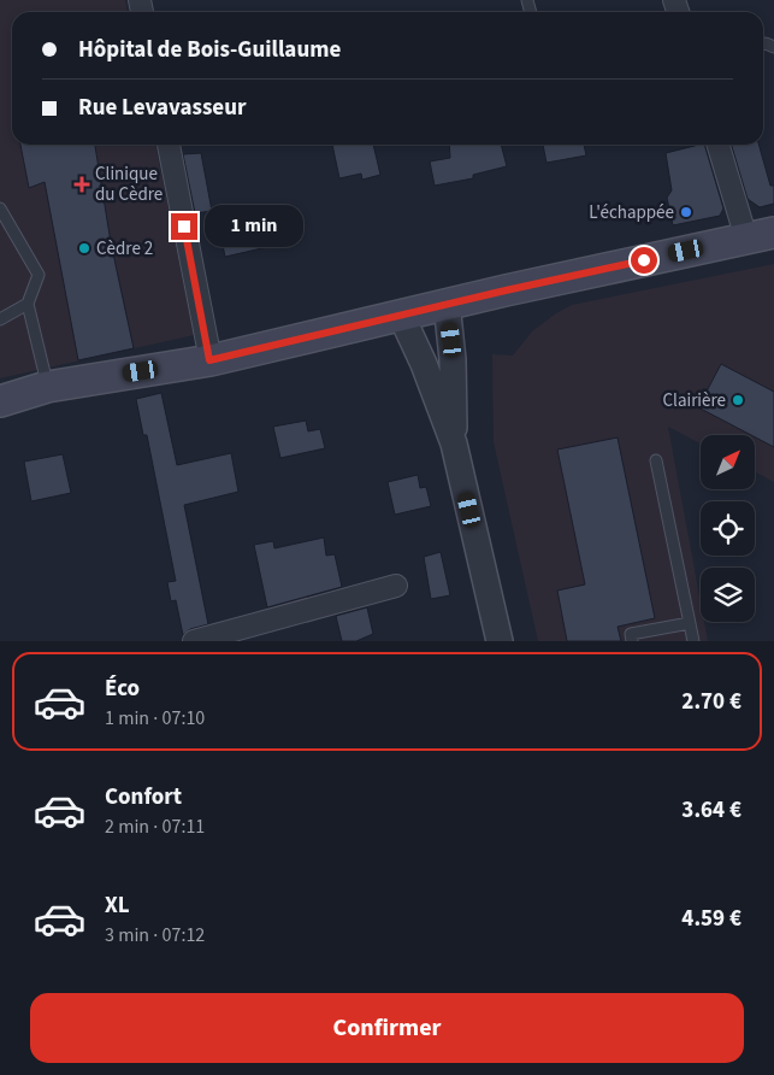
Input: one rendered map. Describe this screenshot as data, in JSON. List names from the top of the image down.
{
  "places": {
    "health": ["Clinique du Cèdre"],
    "other": ["L'échappée", "Cèdre 2", "Clairière"]
  },
  "north": "top right",
  "page": {
    "banner": ["Hôpital de Bois-Guillaume", "Rue Levavasseur"],
    "bubble": "1 min",
    "list": [
      {
        "name": "Éco",
        "note": "1 min · 07:10",
        "value": "2.70 €"
      },
      {
        "name": "Confort",
        "note": "2 min · 07:11",
        "value": "3.64 €"
      },
      {
        "name": "XL",
        "note": "3 min · 07:12",
        "value": "4.59 €"
      }
    ],
    "buttons": "Confirmer"
  }
}
